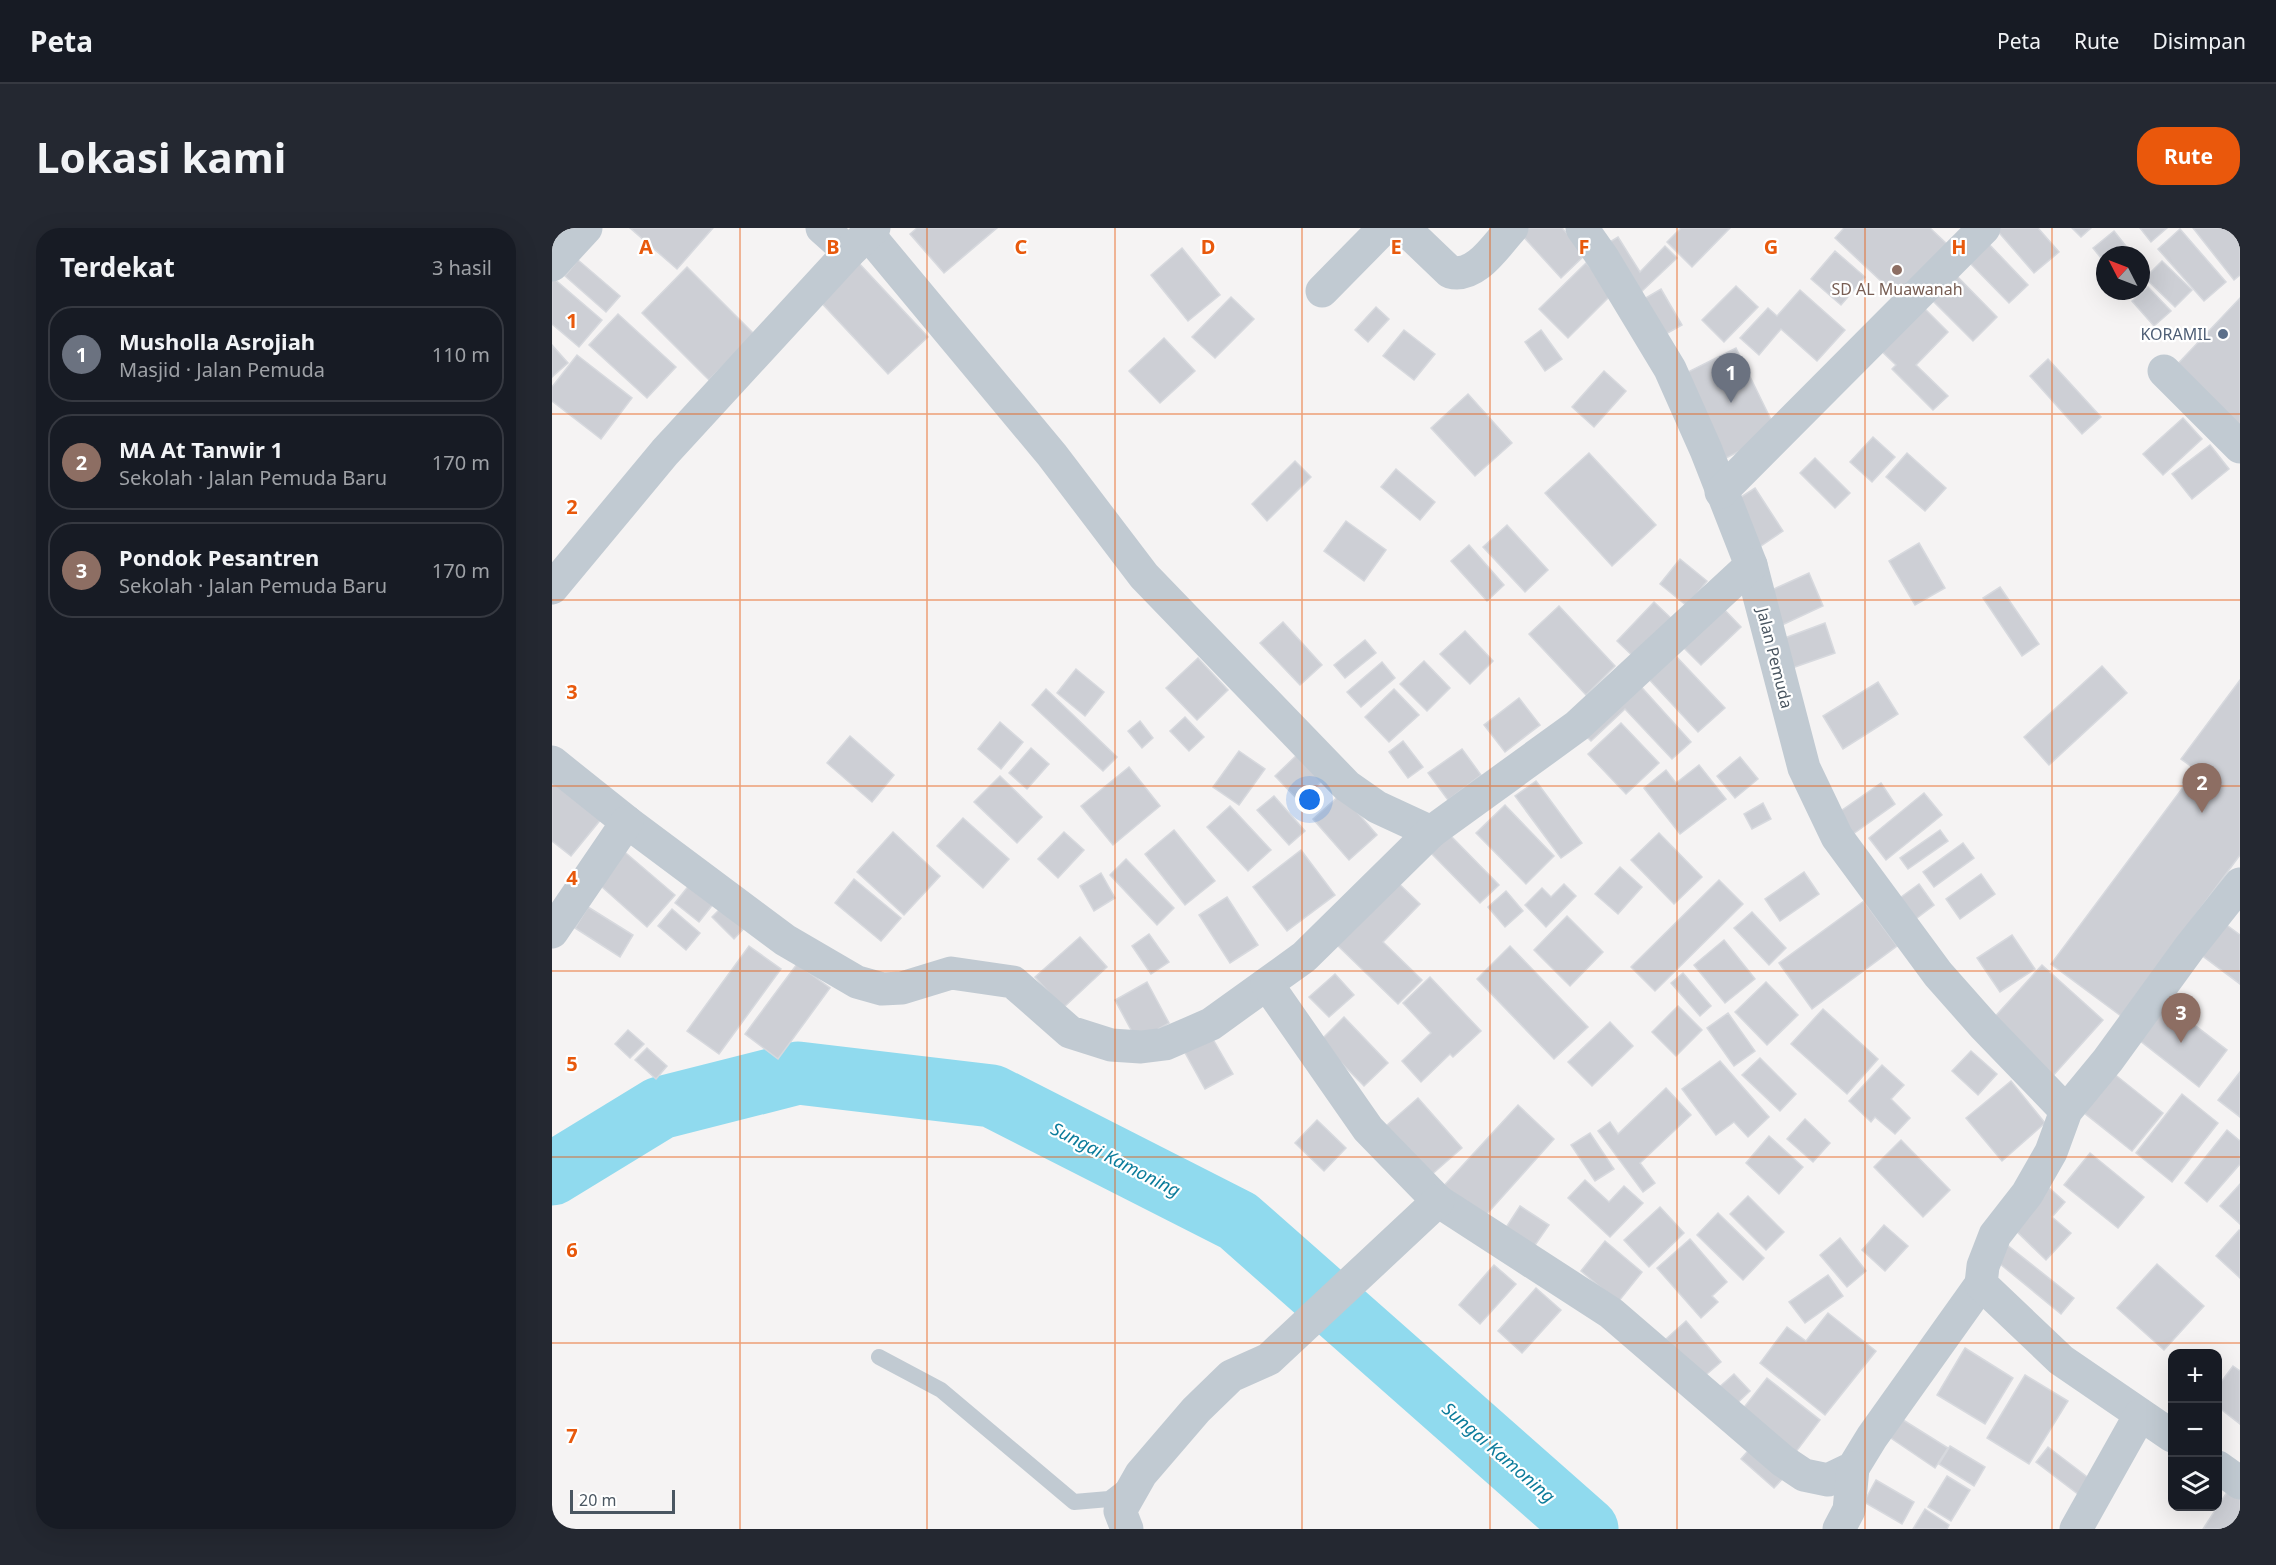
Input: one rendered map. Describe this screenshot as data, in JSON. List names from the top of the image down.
{
  "streets": {
    "street": ["Jalan Pemuda"]
  },
  "water": ["Sungai Kamoning"],
  "places": ["SD AL Muawanah", "KORAMIL"],
  "scale_bar": "20 m",
  "north": "top left",
  "page": {
    "header": "Peta",
    "nav": ["Peta", "Rute", "Disimpan"],
    "buttons": "Rute",
    "title": "Lokasi kami",
    "heading": ["Terdekat", "3 hasil"],
    "list": [
      {
        "mark": "1",
        "name": "Musholla Asrojiah",
        "note": "Masjid · Jalan Pemuda",
        "value": "110 m"
      },
      {
        "mark": "2",
        "name": "MA At Tanwir 1",
        "note": "Sekolah · Jalan Pemuda Baru",
        "value": "170 m"
      },
      {
        "mark": "3",
        "name": "Pondok Pesantren",
        "note": "Sekolah · Jalan Pemuda Baru",
        "value": "170 m"
      }
    ],
    "pins": ["1", "2", "3"],
    "map_buttons": ["+", "−"],
    "scale": "20 m"
  },
  "grid": {
    "columns": [
      "A",
      "B",
      "C",
      "D",
      "E",
      "F",
      "G",
      "H"
    ],
    "rows": [
      "1",
      "2",
      "3",
      "4",
      "5",
      "6",
      "7"
    ]
  }
}
